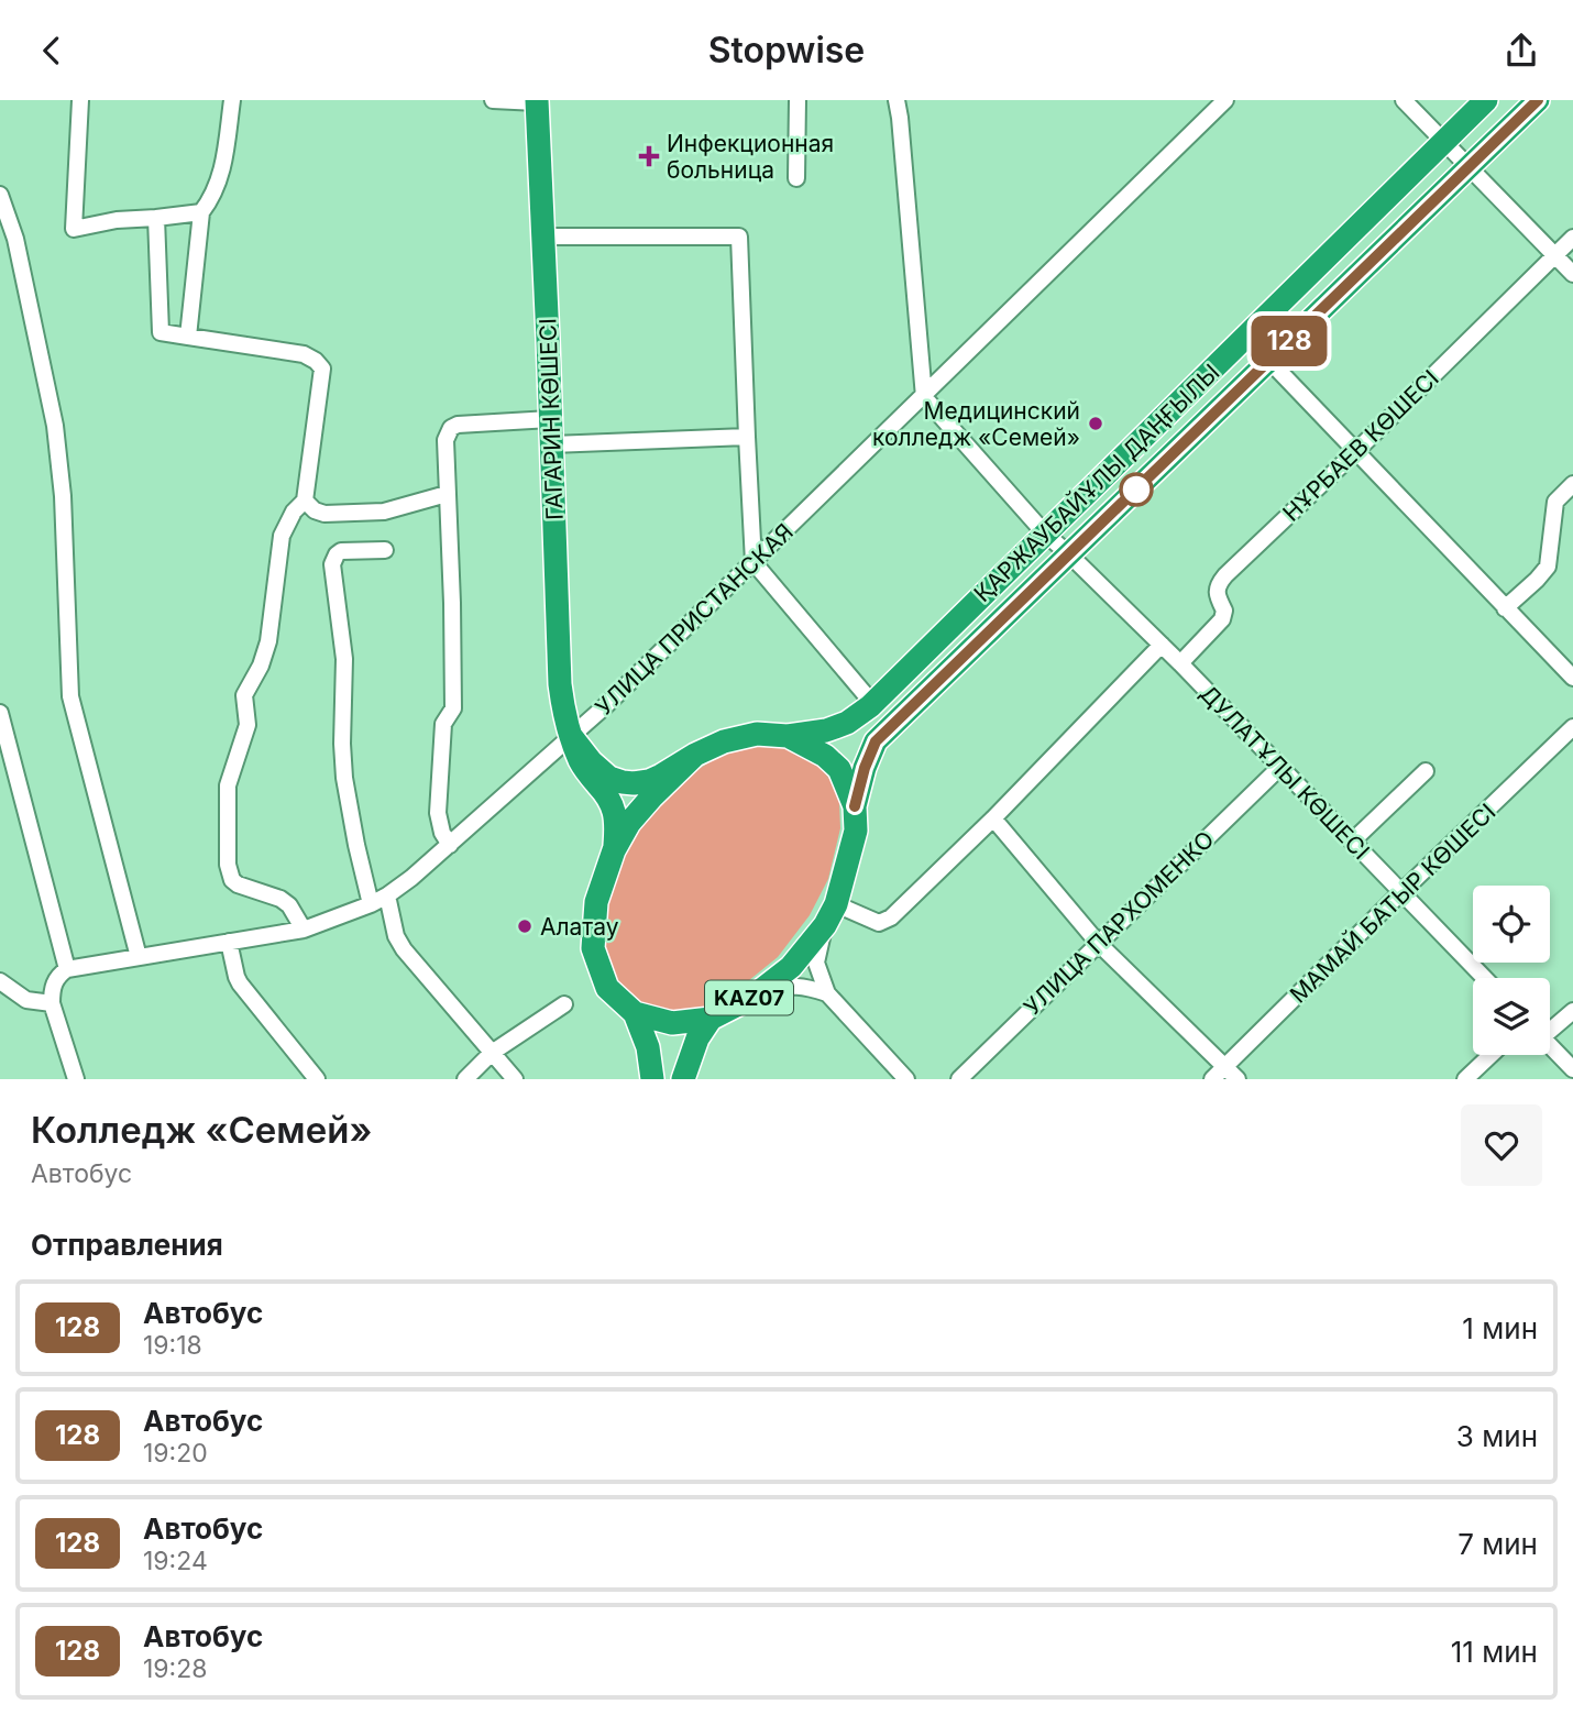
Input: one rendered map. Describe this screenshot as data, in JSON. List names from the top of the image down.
{
  "streets": {
    "highway": ["ГАГАРИН КӨШЕСІ", "ҚАРЖАУБАЙҰЛЫ ДАҢҒЫЛЫ", "KAZ07"],
    "street": [
      "НҰРБАЕВ КӨШЕСІ",
      "УЛИЦА ПРИСТАНСКАЯ",
      "ДУЛАТҰЛЫ КӨШЕСІ",
      "МАМАЙ БАТЫР КӨШЕСІ",
      "УЛИЦА ПАРХОМЕНКО"
    ]
  },
  "crossings": [
    ["ГАГАРИН КӨШЕСІ", "УЛИЦА ПРИСТАНСКАЯ"],
    ["ГАГАРИН КӨШЕСІ", "KAZ07"],
    ["НҰРБАЕВ КӨШЕСІ", "ДУЛАТҰЛЫ КӨШЕСІ"],
    ["ҚАРЖАУБАЙҰЛЫ ДАҢҒЫЛЫ", "ДУЛАТҰЛЫ КӨШЕСІ"],
    ["ҚАРЖАУБАЙҰЛЫ ДАҢҒЫЛЫ", "KAZ07"],
    ["УЛИЦА ПРИСТАНСКАЯ", "ДУЛАТҰЛЫ КӨШЕСІ"],
    ["УЛИЦА ПРИСТАНСКАЯ", "KAZ07"],
    ["ДУЛАТҰЛЫ КӨШЕСІ", "МАМАЙ БАТЫР КӨШЕСІ"],
    ["ДУЛАТҰЛЫ КӨШЕСІ", "УЛИЦА ПАРХОМЕНКО"]
  ],
  "places": {
    "health": ["Инфекционная больница"],
    "other": ["Медицинский колледж «Семей»", "Алатау"]
  },
  "lines": ["bus line 128"],
  "page": {
    "header": "Stopwise",
    "on_map": "128",
    "heading": [
      ["Колледж «Семей»", "Автобус"],
      "Отправления"
    ],
    "list": [
      {
        "mark": "128",
        "name": "Автобус",
        "note": "19:18",
        "value": "1 мин"
      },
      {
        "mark": "128",
        "name": "Автобус",
        "note": "19:20",
        "value": "3 мин"
      },
      {
        "mark": "128",
        "name": "Автобус",
        "note": "19:24",
        "value": "7 мин"
      },
      {
        "mark": "128",
        "name": "Автобус",
        "note": "19:28",
        "value": "11 мин"
      }
    ]
  }
}
